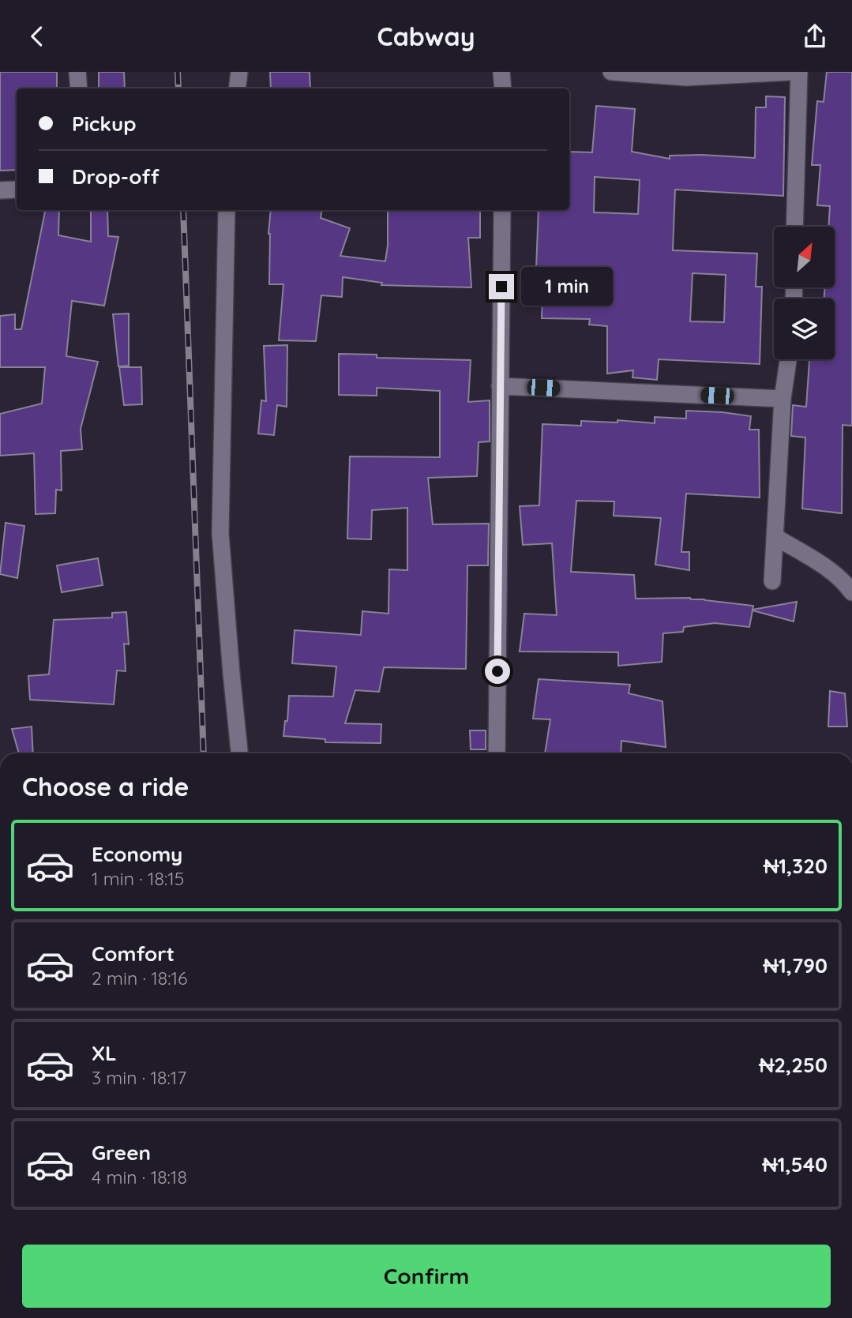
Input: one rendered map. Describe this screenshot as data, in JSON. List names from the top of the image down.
{
  "north": "top right",
  "page": {
    "header": "Cabway",
    "banner": ["Pickup", "Drop-off"],
    "bubble": "1 min",
    "heading": "Choose a ride",
    "list": [
      {
        "name": "Economy",
        "note": "1 min · 18:15",
        "value": "₦1,320"
      },
      {
        "name": "Comfort",
        "note": "2 min · 18:16",
        "value": "₦1,790"
      },
      {
        "name": "XL",
        "note": "3 min · 18:17",
        "value": "₦2,250"
      },
      {
        "name": "Green",
        "note": "4 min · 18:18",
        "value": "₦1,540"
      }
    ],
    "buttons": "Confirm"
  }
}
